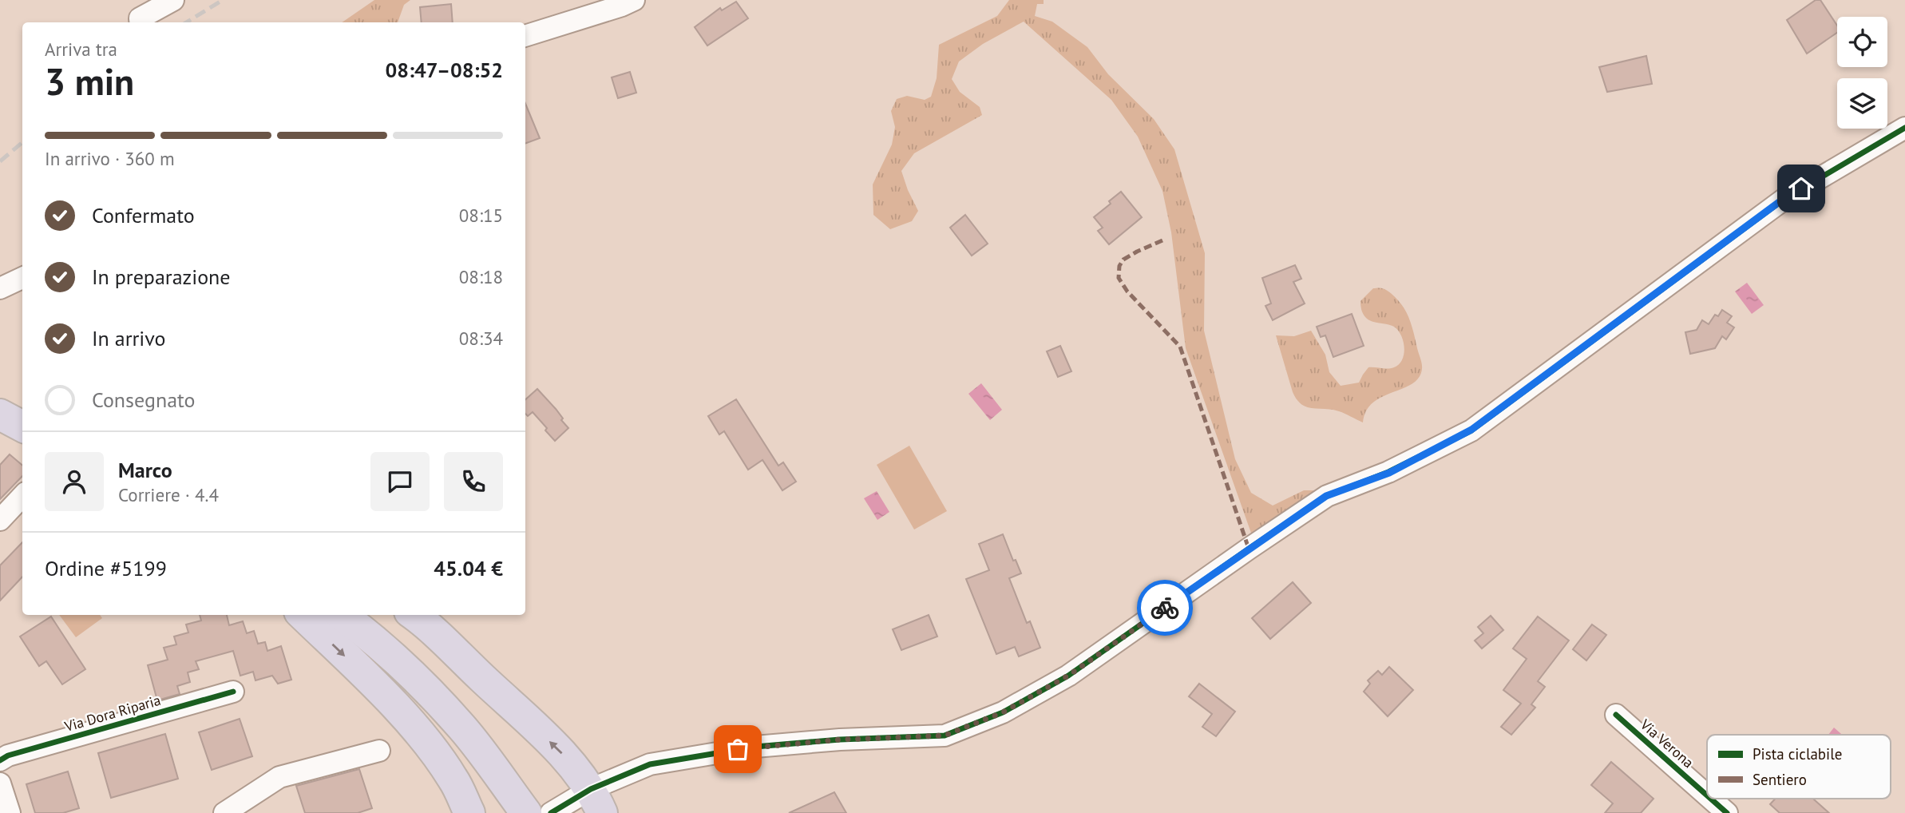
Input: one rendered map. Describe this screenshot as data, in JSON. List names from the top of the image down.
{
  "streets": {
    "street": ["Via Dora Riparia", "Via Verona"]
  },
  "legend": ["Pista ciclabile", "Sentiero"],
  "page": {
    "heading": ["3 min", "Arriva tra", "08:47–08:52"],
    "panel": [
      "Marco",
      "Corriere · 4.4",
      "Ordine #5199",
      "45.04 €"
    ],
    "bar": "In arrivo · 360 m",
    "list": [
      ["Confermato", "08:15"],
      ["In preparazione", "08:18"],
      ["In arrivo", "08:34"],
      "Consegnato"
    ]
  }
}
